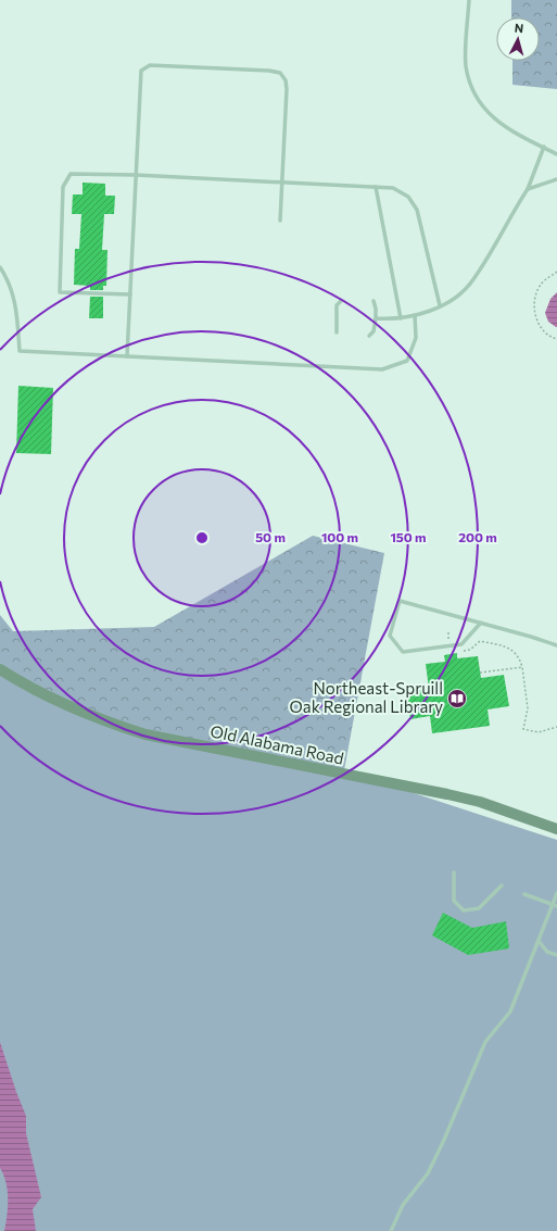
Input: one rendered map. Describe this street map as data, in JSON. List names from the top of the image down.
{
  "streets": {
    "main road": ["Old Alabama Road"]
  },
  "places": {
    "library": ["Northeast-Spruill Oak Regional Library"]
  },
  "north": "top",
  "rings": [
    "50 m",
    "100 m",
    "150 m",
    "200 m"
  ]
}
